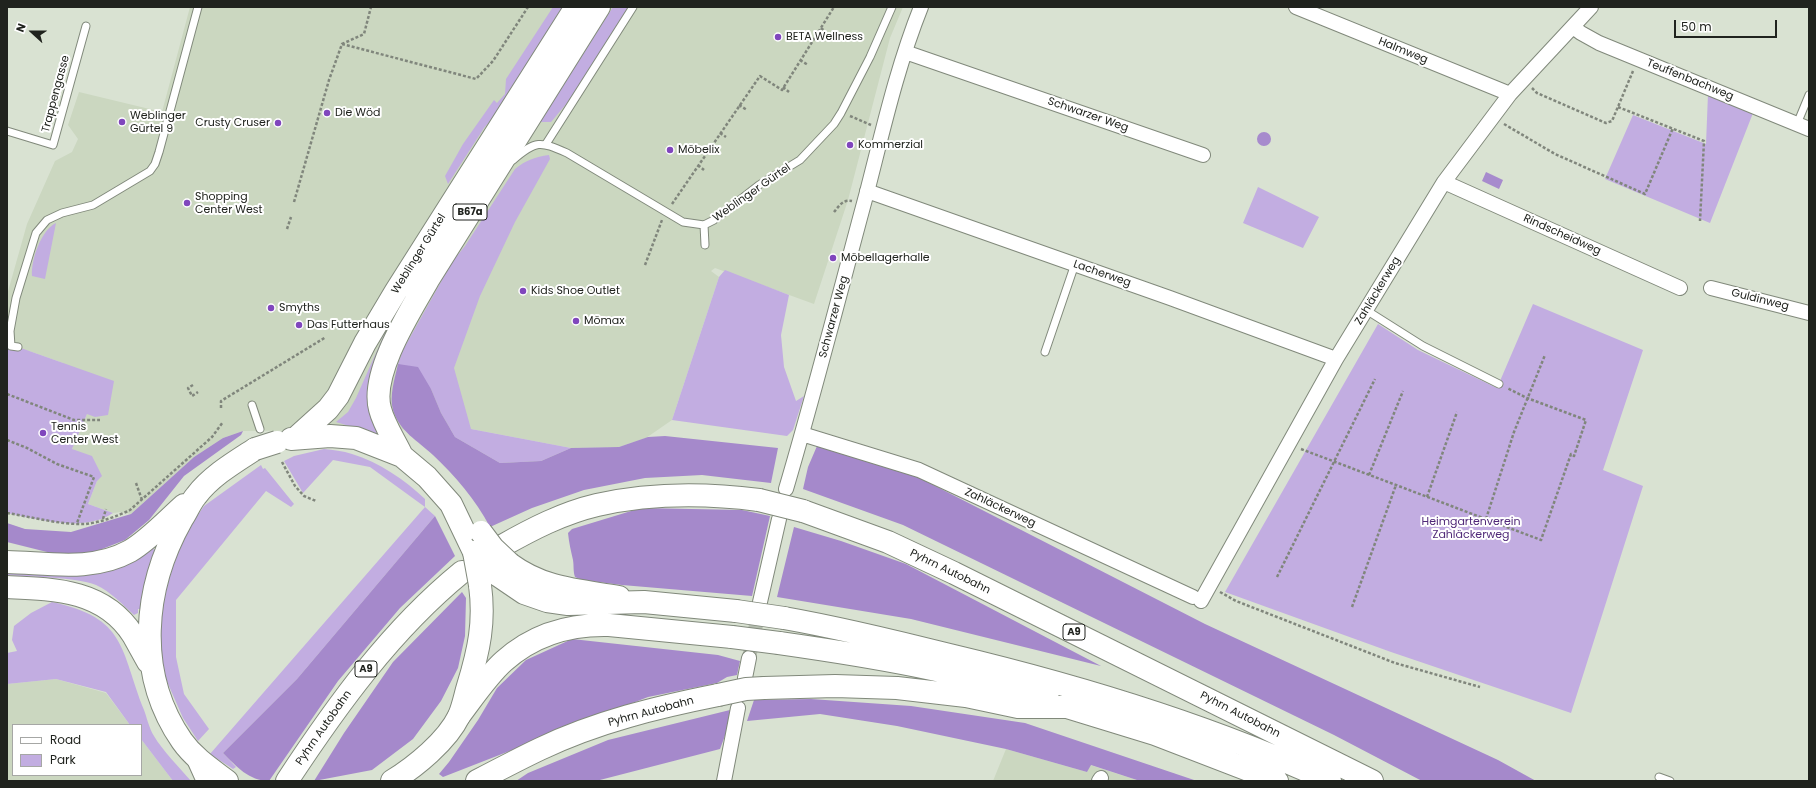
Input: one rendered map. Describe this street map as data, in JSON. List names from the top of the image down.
{
  "streets": {
    "main road": [
      "Weblinger Gürtel",
      "B67a",
      "Pyhrn Autobahn",
      "A9"
    ],
    "street": [
      "Halmweg",
      "Teuffenbachweg",
      "Schwarzer Weg",
      "Rindscheidweg",
      "Lacherweg",
      "Zahläckerweg",
      "Guldinweg"
    ],
    "lane": ["Trappengasse"]
  },
  "crossings": [
    ["Halmweg", "Zahläckerweg"],
    ["Teuffenbachweg", "Zahläckerweg"],
    ["Schwarzer Weg", "Lacherweg"],
    ["Schwarzer Weg", "Zahläckerweg"],
    ["Rindscheidweg", "Zahläckerweg"],
    ["Lacherweg", "Zahläckerweg"]
  ],
  "parks": ["Heimgartenverein Zahläckerweg"],
  "places": [
    "BETA Wellness",
    "Die Wöd",
    "Weblinger Gürtel 9",
    "Crusty Cruser",
    "Kommerzial",
    "Möbelix",
    "Shopping Center West",
    "Möbellagerhalle",
    "Kids Shoe Outlet",
    "Smyths",
    "Mömax",
    "Das Futterhaus",
    "Tennis Center West"
  ],
  "legend": ["Road", "Park"],
  "scale_bar": "50 m",
  "north": "left"
}
